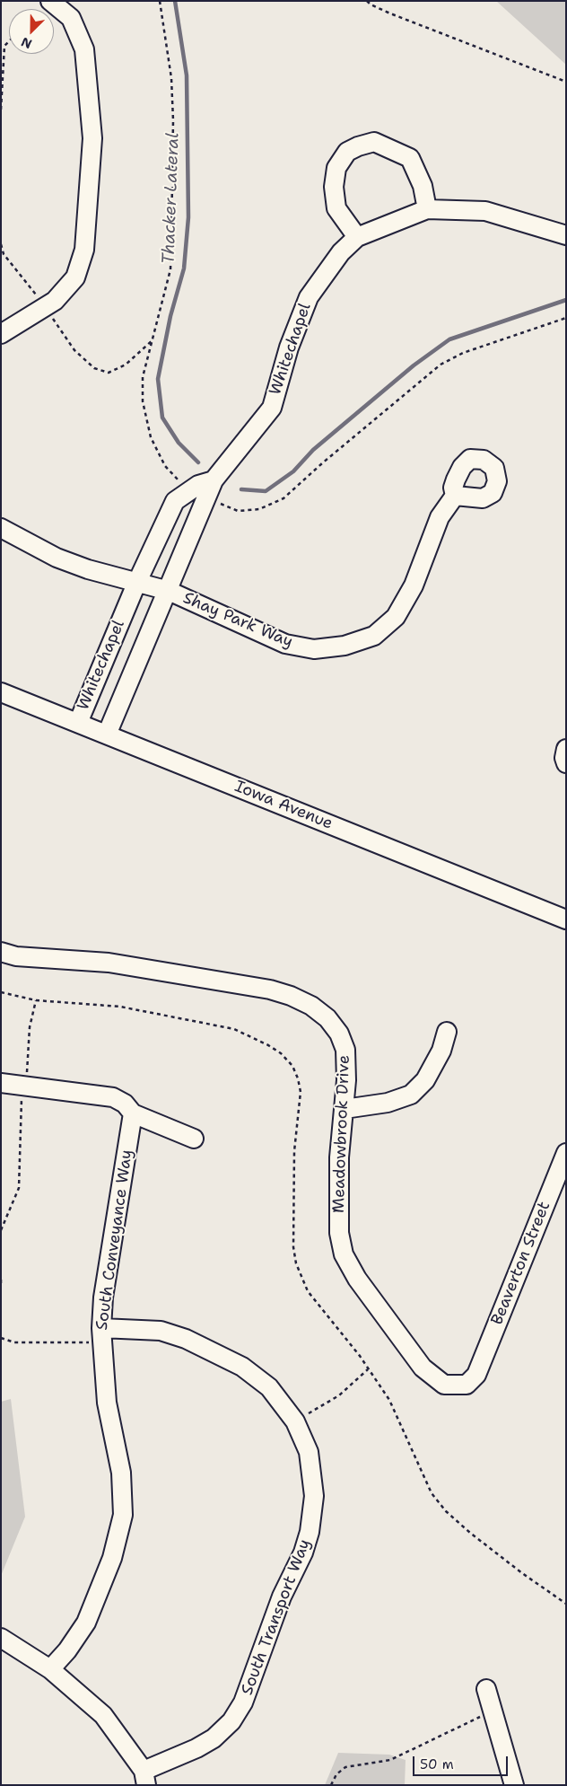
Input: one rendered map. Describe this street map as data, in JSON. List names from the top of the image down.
{
  "streets": {
    "street": [
      "Whitechapel",
      "Shay Park Way",
      "Iowa Avenue",
      "Meadowbrook Drive",
      "South Conveyance Way",
      "Beaverton Street",
      "South Transport Way"
    ]
  },
  "crossings": [
    ["Whitechapel", "Shay Park Way"],
    ["Whitechapel", "Iowa Avenue"],
    ["Meadowbrook Drive", "Beaverton Street"],
    ["South Conveyance Way", "South Transport Way"]
  ],
  "water": ["Thacker Lateral"],
  "scale_bar": "50 m",
  "north": "bottom left"
}
